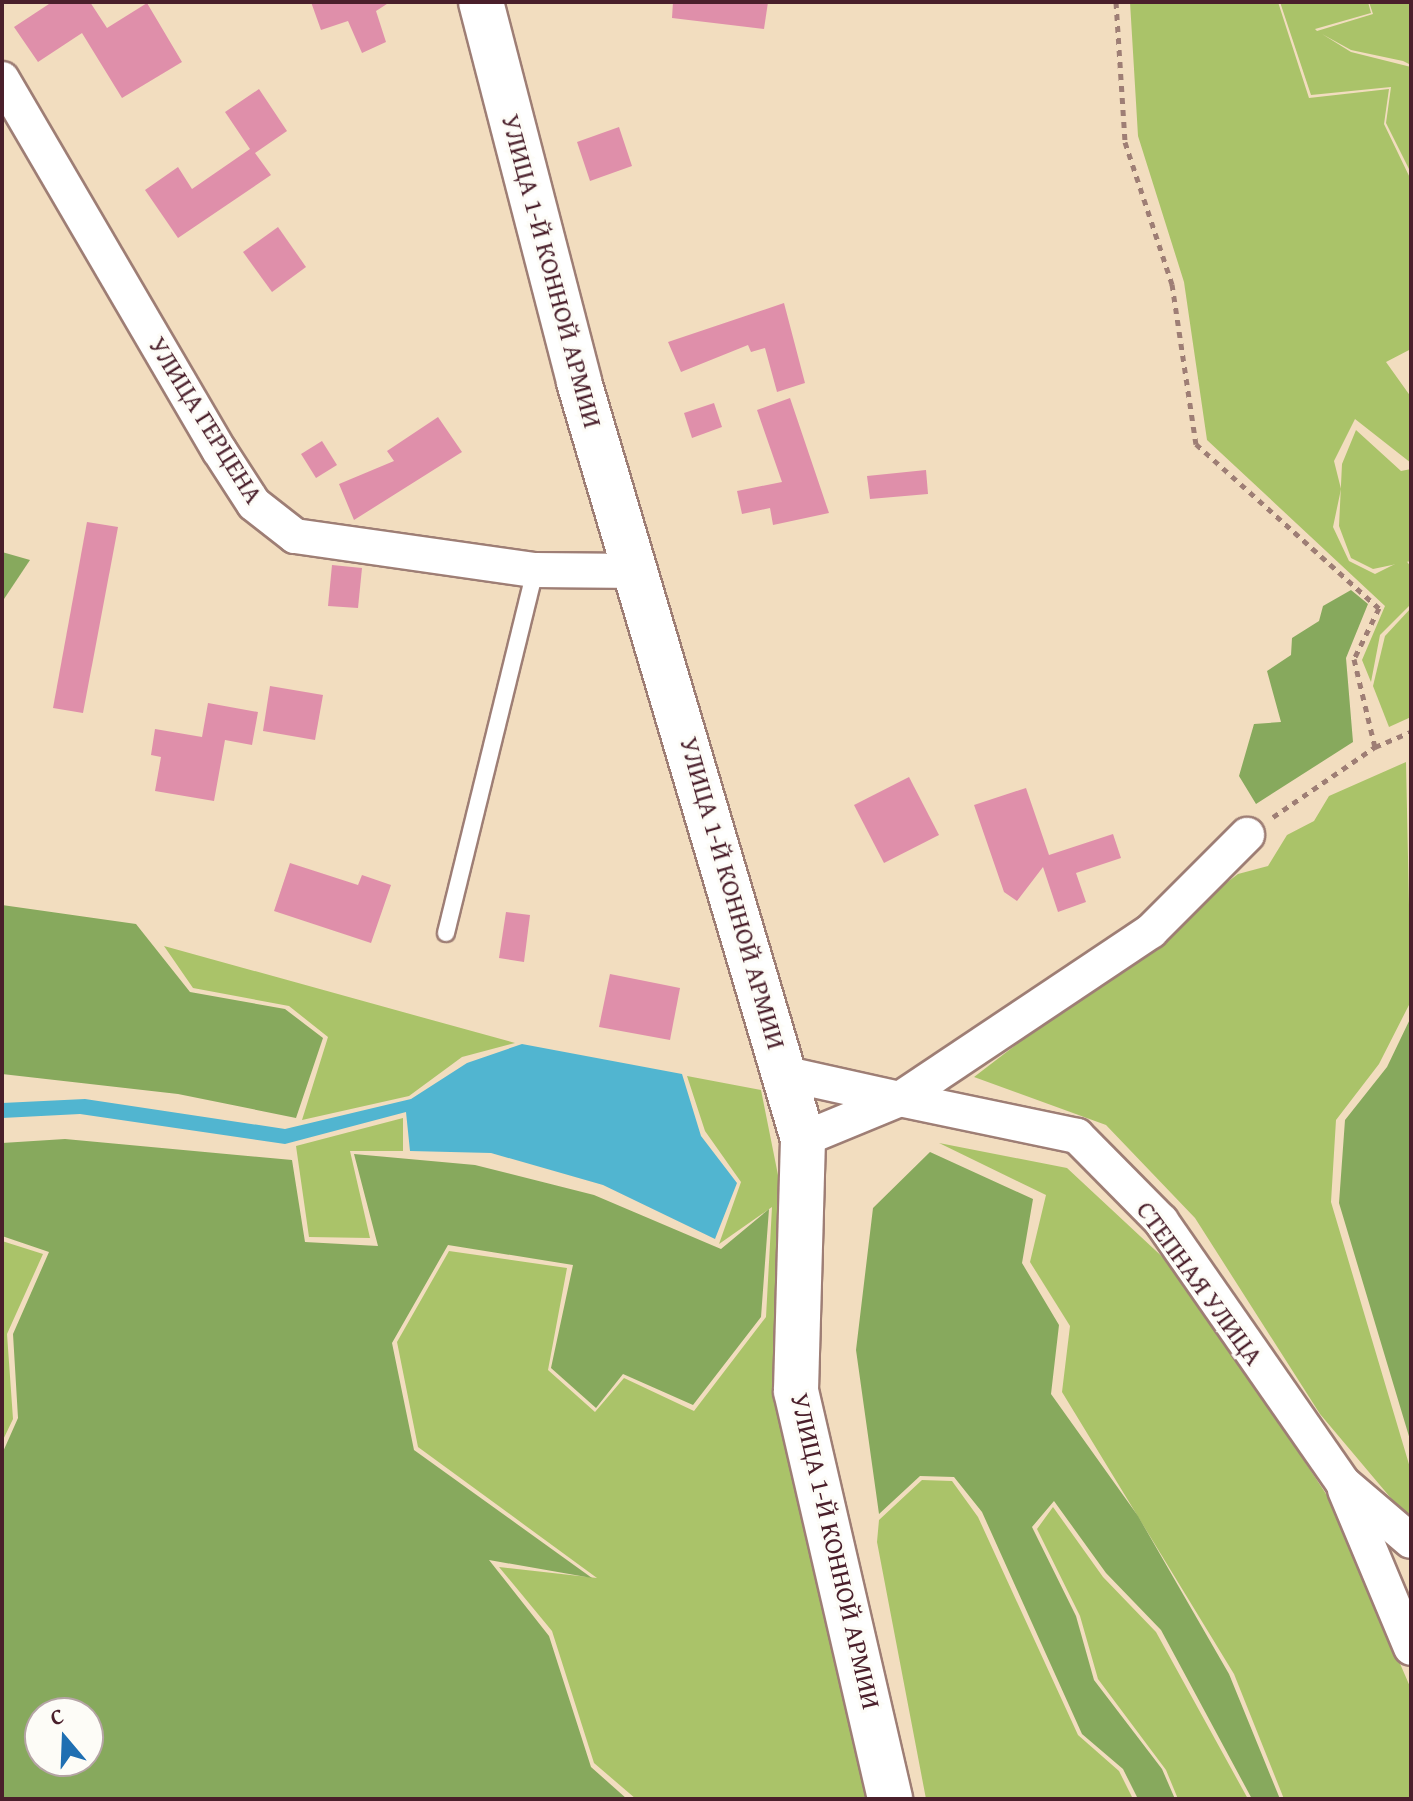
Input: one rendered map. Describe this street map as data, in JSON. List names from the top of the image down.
{
  "streets": {
    "main road": ["УЛИЦА 1-Й КОННОЙ АРМИИ"],
    "street": ["УЛИЦА ГЕРЦЕНА", "СТЕПНАЯ УЛИЦА"]
  },
  "crossings": [
    ["УЛИЦА 1-Й КОННОЙ АРМИИ", "УЛИЦА ГЕРЦЕНА"],
    ["УЛИЦА 1-Й КОННОЙ АРМИИ", "СТЕПНАЯ УЛИЦА"]
  ],
  "north": "top"
}
